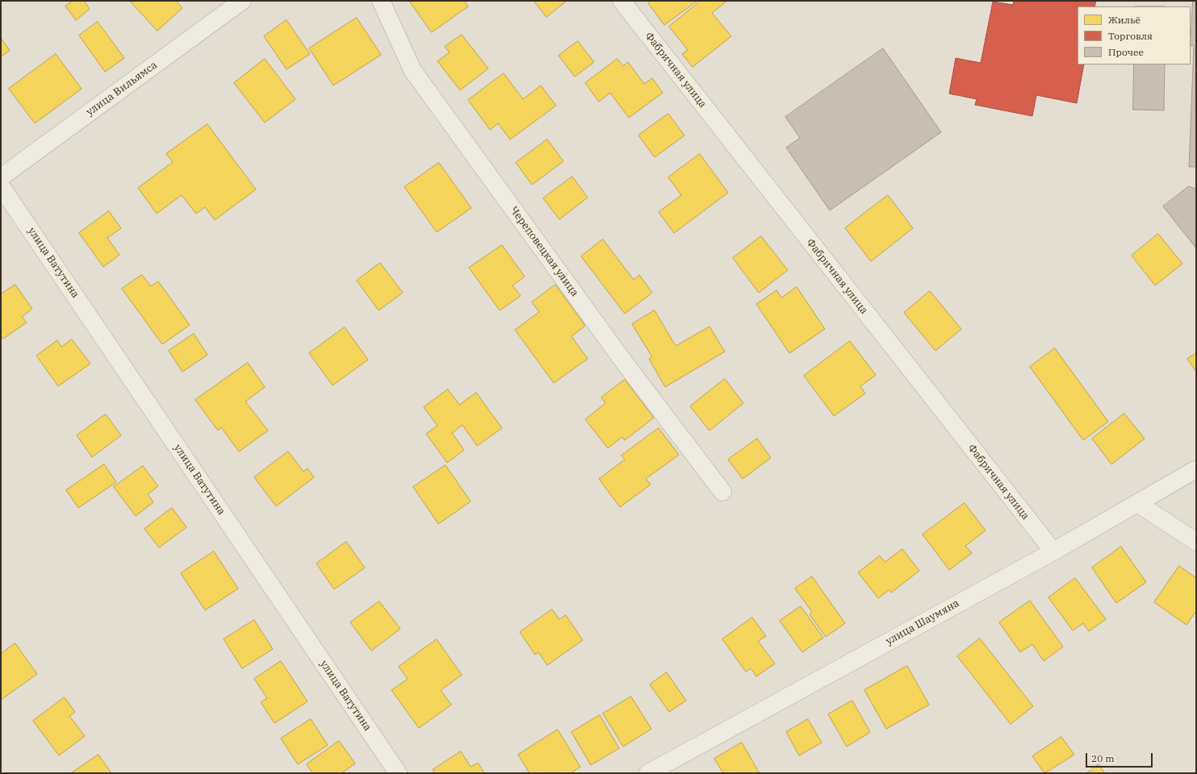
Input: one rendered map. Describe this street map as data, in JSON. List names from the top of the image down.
{
  "streets": {
    "street": [
      "Фабричная улица",
      "улица Вильямса",
      "Череповецкая улица",
      "улица Ватутина",
      "улица Шаумяна"
    ]
  },
  "crossings": [
    ["Фабричная улица", "улица Шаумяна"]
  ],
  "legend": ["Жильё", "Торговля", "Прочее"],
  "scale_bar": "20 m"
}
